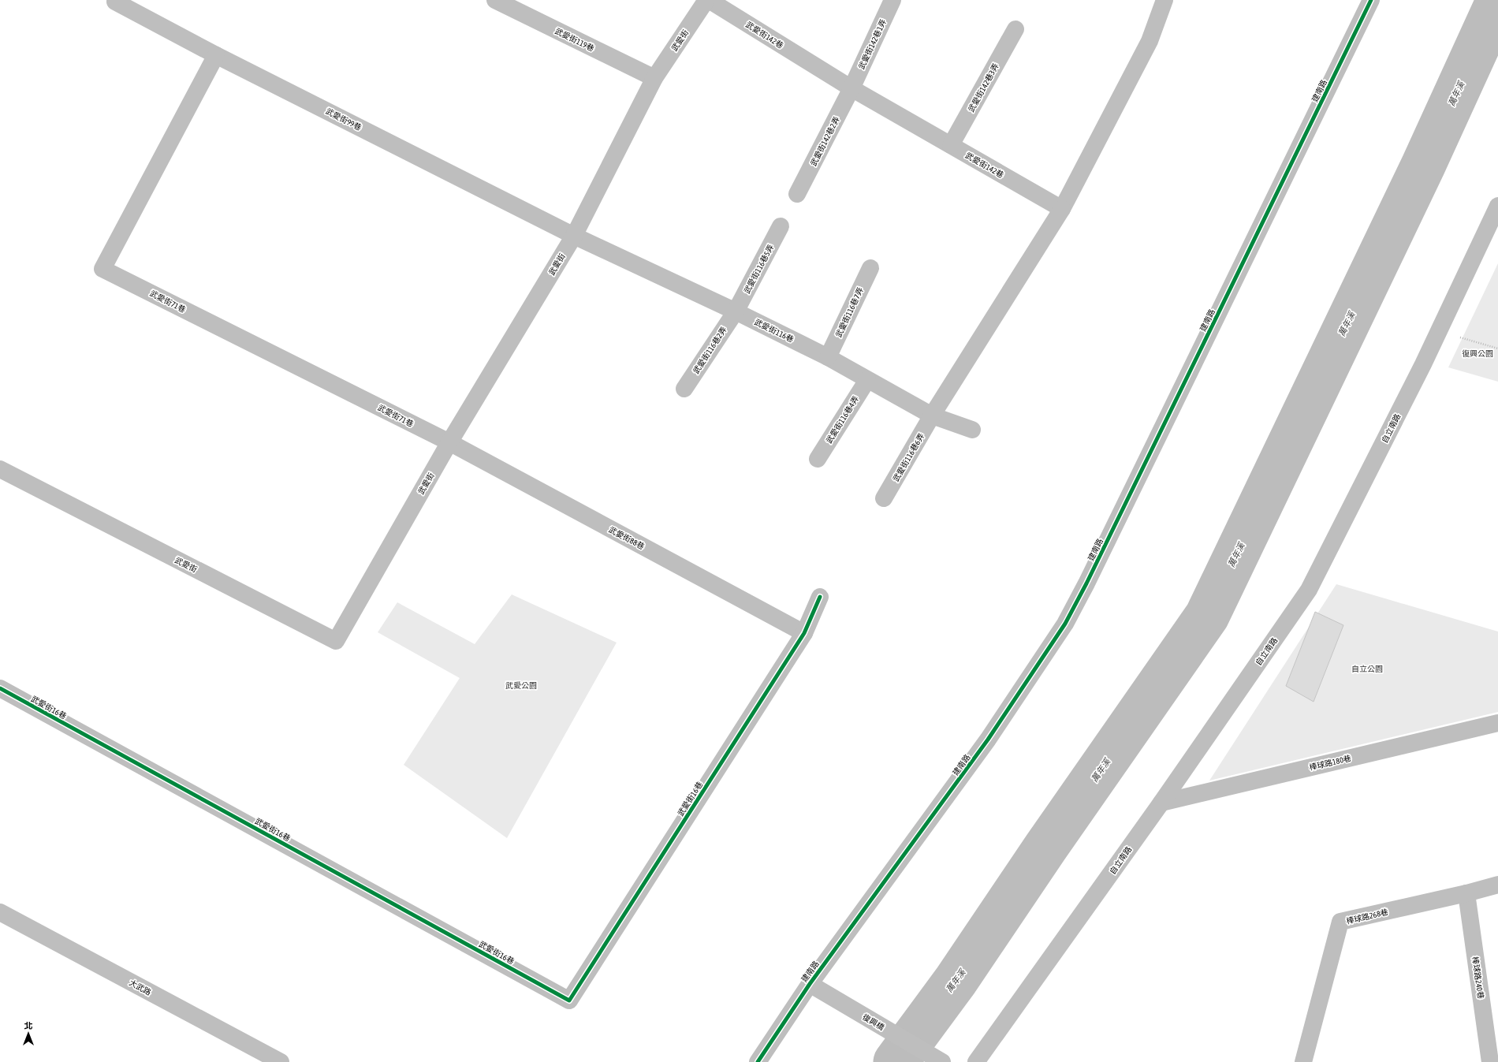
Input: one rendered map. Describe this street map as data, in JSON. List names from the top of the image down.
{
  "streets": {
    "street": [
      "武愛街142巷",
      "武愛街119巷",
      "武愛街",
      "武愛街142巷1弄",
      "武愛街142巷3弄",
      "建南路",
      "武愛街99巷",
      "武愛街142巷2弄",
      "武愛街116巷5弄",
      "武愛街71巷",
      "武愛街116巷7弄",
      "武愛街116巷",
      "武愛街116巷2弄",
      "武愛街116巷4弄",
      "自立南路",
      "武愛街116巷6弄",
      "武愛街88巷",
      "武愛街16巷",
      "棒球路180巷",
      "棒球路268巷",
      "棒球路240巷",
      "大武路",
      "復興橋"
    ]
  },
  "crossings": [
    ["武愛街142巷", "武愛街142巷1弄"],
    ["武愛街142巷", "武愛街142巷3弄"],
    ["武愛街142巷", "武愛街142巷2弄"],
    ["武愛街142巷", "武愛街116巷6弄"],
    ["武愛街119巷", "武愛街"],
    ["武愛街", "武愛街99巷"],
    ["武愛街", "武愛街71巷"],
    ["武愛街", "武愛街116巷"],
    ["武愛街", "武愛街88巷"],
    ["武愛街142巷1弄", "武愛街142巷2弄"],
    ["建南路", "復興橋"],
    ["武愛街99巷", "武愛街71巷"],
    ["武愛街99巷", "武愛街116巷"],
    ["武愛街116巷5弄", "武愛街116巷"],
    ["武愛街116巷5弄", "武愛街116巷2弄"],
    ["武愛街71巷", "武愛街88巷"],
    ["武愛街116巷7弄", "武愛街116巷"],
    ["武愛街116巷", "武愛街116巷2弄"],
    ["武愛街116巷", "武愛街116巷4弄"],
    ["武愛街116巷", "武愛街116巷6弄"],
    ["自立南路", "棒球路180巷"],
    ["武愛街88巷", "武愛街16巷"],
    ["棒球路268巷", "棒球路240巷"]
  ],
  "water": ["萬年溪"],
  "parks": ["復興公園", "自立公園", "武愛公園"],
  "north": "top"
}
